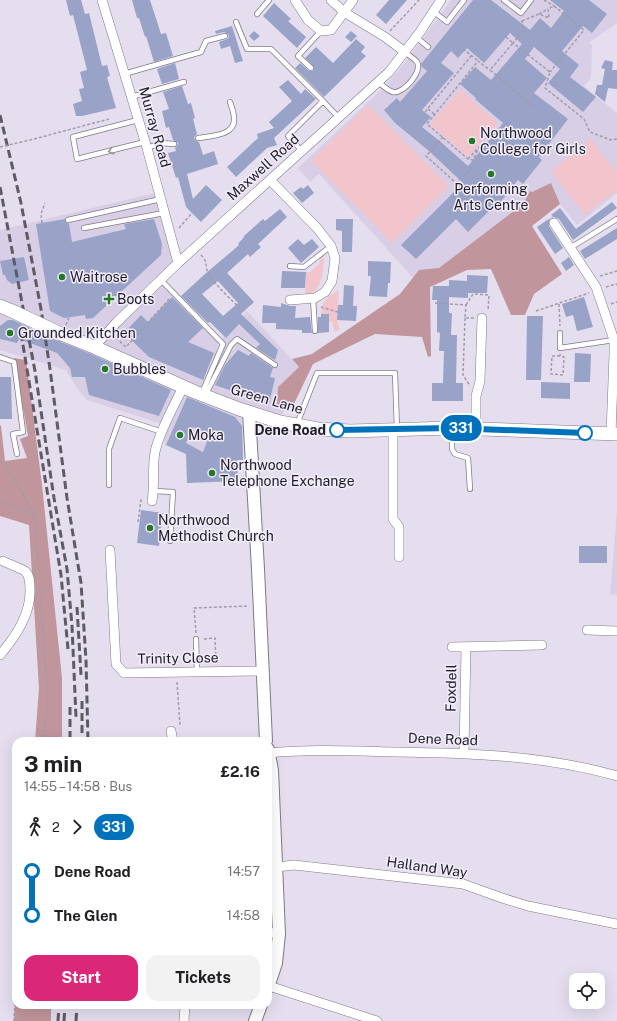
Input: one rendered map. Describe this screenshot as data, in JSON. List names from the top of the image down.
{
  "streets": {
    "main road": ["Green Lane"],
    "street": [
      "Murray Road",
      "Maxwell Road",
      "Trinity Close",
      "Foxdell",
      "Dene Road",
      "Halland Way"
    ]
  },
  "crossings": [
    ["Murray Road", "Maxwell Road"],
    ["Maxwell Road", "Green Lane"],
    ["Foxdell", "Dene Road"]
  ],
  "places": {
    "other": [
      "Northwood College for Girls",
      "Performing Arts Centre",
      "Waitrose",
      "Grounded Kitchen",
      "Bubbles",
      "Dene Road",
      "Moka",
      "Northwood Telephone Exchange",
      "Northwood Methodist Church"
    ],
    "health": ["Boots"]
  },
  "lines": ["bus line 331"],
  "page": {
    "on_map": "331",
    "heading": ["3 min", "14:55 – 14:58 · Bus", "£2.16"],
    "legs": ["2", "331"],
    "list": [
      {
        "name": "Dene Road",
        "value": "14:57"
      },
      {
        "name": "The Glen",
        "value": "14:58"
      }
    ],
    "buttons": ["Start", "Tickets"]
  }
}
